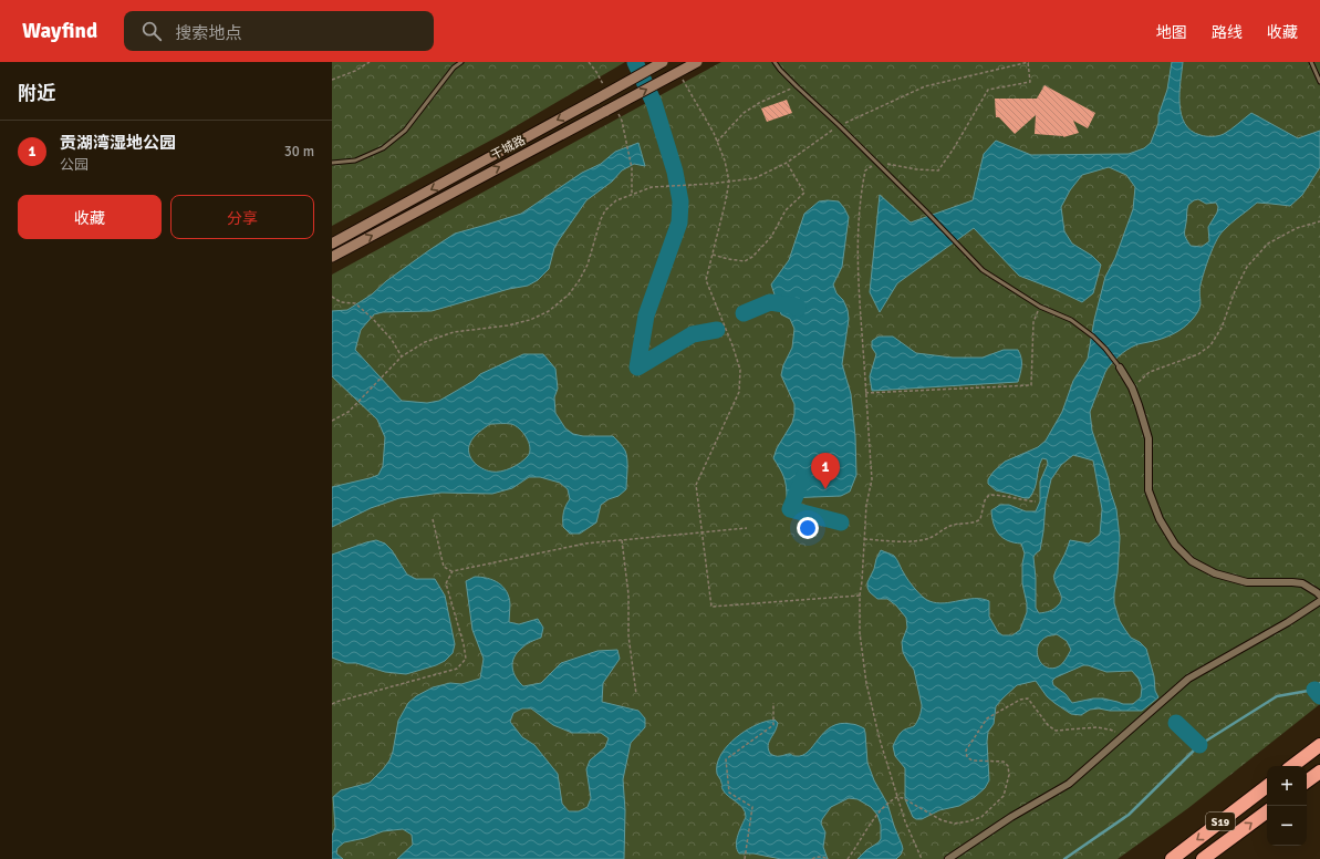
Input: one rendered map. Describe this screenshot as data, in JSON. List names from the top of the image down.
{
  "streets": {
    "highway": ["S19"],
    "street": ["干城路"]
  },
  "page": {
    "header": "Wayfind",
    "search": "搜索地点",
    "nav": ["地图", "路线", "收藏"],
    "heading": "附近",
    "list": [
      {
        "mark": "1",
        "name": "贡湖湾湿地公园",
        "note": "公园",
        "value": "30 m"
      }
    ],
    "buttons": ["收藏", "分享"],
    "pins": "1",
    "map_buttons": ["+", "−"]
  }
}
